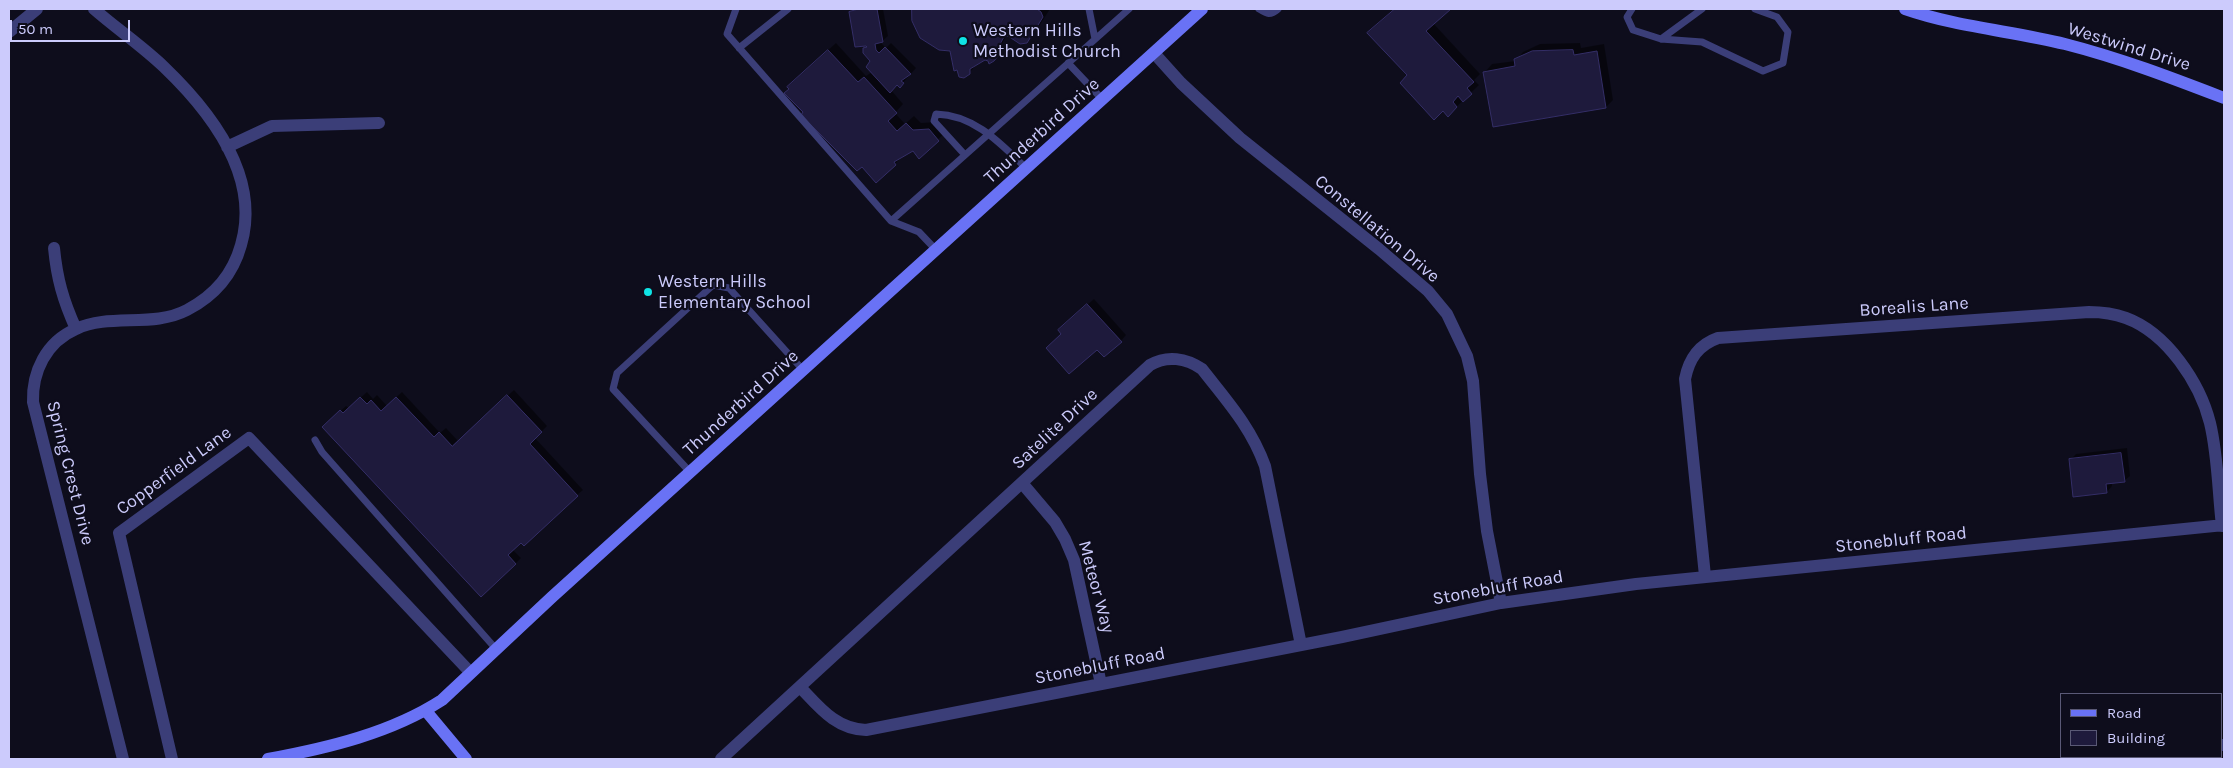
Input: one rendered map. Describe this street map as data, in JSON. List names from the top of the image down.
{
  "streets": {
    "street": [
      "Westwind Drive",
      "Thunderbird Drive",
      "Constellation Drive",
      "Borealis Lane",
      "Satelite Drive",
      "Copperfield Lane",
      "Spring Crest Drive",
      "Stonebluff Road",
      "Meteor Way"
    ]
  },
  "crossings": [
    ["Thunderbird Drive", "Constellation Drive"],
    ["Thunderbird Drive", "Copperfield Lane"],
    ["Constellation Drive", "Stonebluff Road"],
    ["Borealis Lane", "Stonebluff Road"],
    ["Satelite Drive", "Stonebluff Road"],
    ["Satelite Drive", "Meteor Way"],
    ["Stonebluff Road", "Meteor Way"]
  ],
  "places": ["Western Hills Methodist Church", "Western Hills Elementary School"],
  "legend": ["Road", "Building"],
  "scale_bar": "50 m"
}
